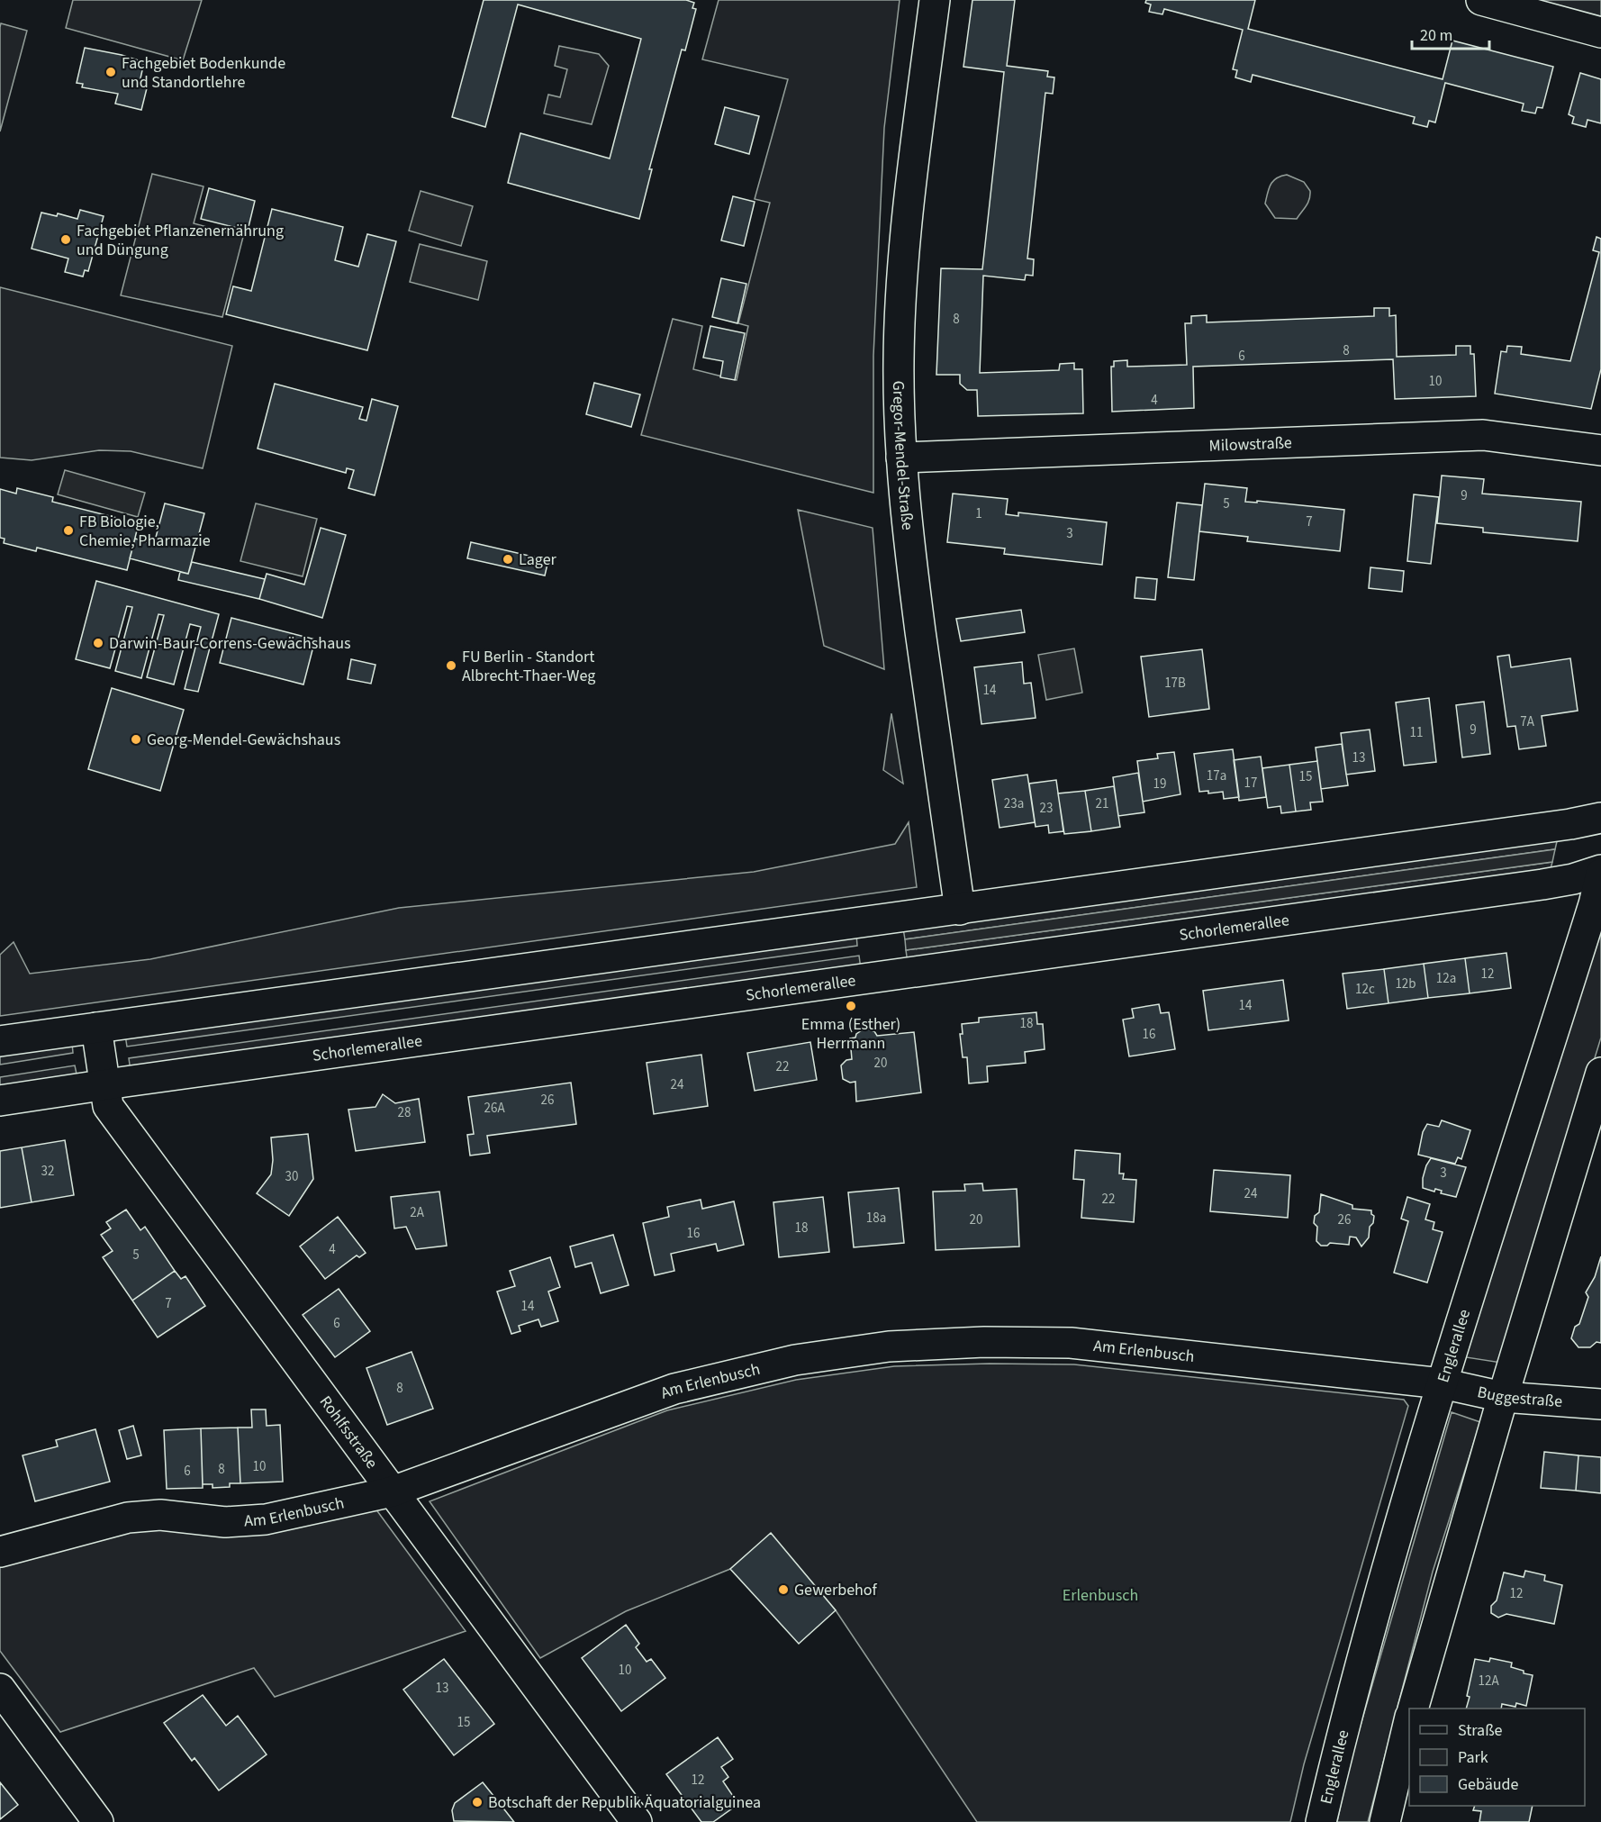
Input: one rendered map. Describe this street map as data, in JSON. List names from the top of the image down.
{
  "streets": {
    "street": [
      "Milowstraße",
      "Gregor-Mendel-Straße",
      "Schorlemerallee",
      "Englerallee",
      "Am Erlenbusch",
      "Buggestraße",
      "Rohlfsstraße"
    ]
  },
  "crossings": [
    ["Milowstraße", "Gregor-Mendel-Straße"],
    ["Schorlemerallee", "Englerallee"],
    ["Schorlemerallee", "Rohlfsstraße"],
    ["Englerallee", "Am Erlenbusch"],
    ["Englerallee", "Buggestraße"],
    ["Am Erlenbusch", "Buggestraße"],
    ["Am Erlenbusch", "Rohlfsstraße"]
  ],
  "parks": ["Erlenbusch"],
  "places": [
    "Fachgebiet Bodenkunde und Standortlehre",
    "Fachgebiet Pflanzenernährung und Düngung",
    "FB Biologie, Chemie, Pharmazie",
    "Lager",
    "Darwin-Baur-Correns-Gewächshaus",
    "FU Berlin - Standort Albrecht-Thaer-Weg",
    "Georg-Mendel-Gewächshaus",
    "Emma (Esther) Herrmann",
    "Gewerbehof",
    "Botschaft der Republik Äquatorialguinea"
  ],
  "house_numbers": [
    "8",
    "8",
    "6",
    "10",
    "4",
    "9",
    "5",
    "1",
    "7",
    "3",
    "17B",
    "14",
    "7A",
    "9",
    "11",
    "13",
    "17a",
    "15",
    "17",
    "19",
    "23a",
    "21",
    "23",
    "12",
    "12a",
    "12b",
    "12c",
    "14",
    "18",
    "16",
    "20",
    "22",
    "24",
    "26",
    "26A",
    "28",
    "32",
    "3",
    "30",
    "24",
    "22",
    "2A",
    "18a",
    "20",
    "26",
    "18",
    "16",
    "4",
    "5",
    "7",
    "14",
    "6",
    "8",
    "10",
    "8",
    "6",
    "12",
    "10",
    "12A",
    "13",
    "15",
    "12"
  ],
  "legend": ["Straße", "Park", "Gebäude"],
  "scale_bar": "20 m"
}
